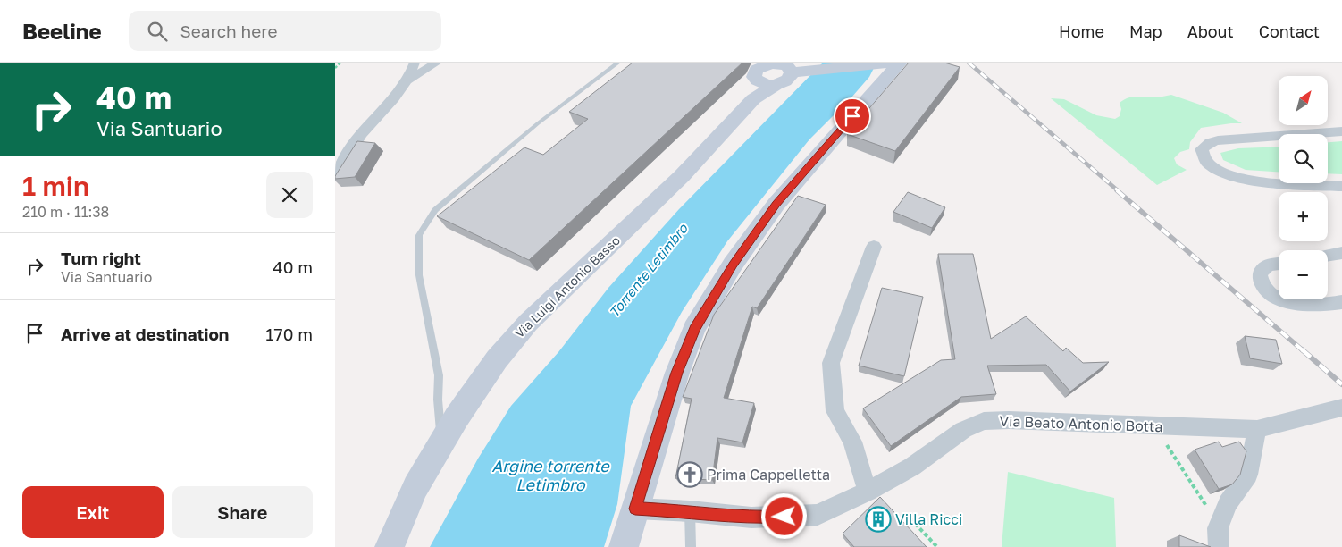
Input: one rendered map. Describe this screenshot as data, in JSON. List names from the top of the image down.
{
  "streets": {
    "main road": ["Via Luigi Antonio Basso"],
    "street": ["Via Beato Antonio Botta"]
  },
  "water": ["Torrente Letimbro", "Argine torrente Letimbro"],
  "places": {
    "church": ["Prima Cappelletta"],
    "building": ["Villa Ricci"]
  },
  "north": "top right",
  "page": {
    "header": "Beeline",
    "search": "Search here",
    "nav": [
      "Home",
      "Map",
      "About",
      "Contact"
    ],
    "turn": ["40 m", "Via Santuario"],
    "map_buttons": ["+", "−"],
    "heading": ["1 min", "210 m · 11:38"],
    "list": [
      {
        "name": "Turn right",
        "note": "Via Santuario",
        "value": "40 m"
      },
      {
        "name": "Arrive at destination",
        "value": "170 m"
      }
    ],
    "buttons": ["Exit", "Share"]
  }
}
